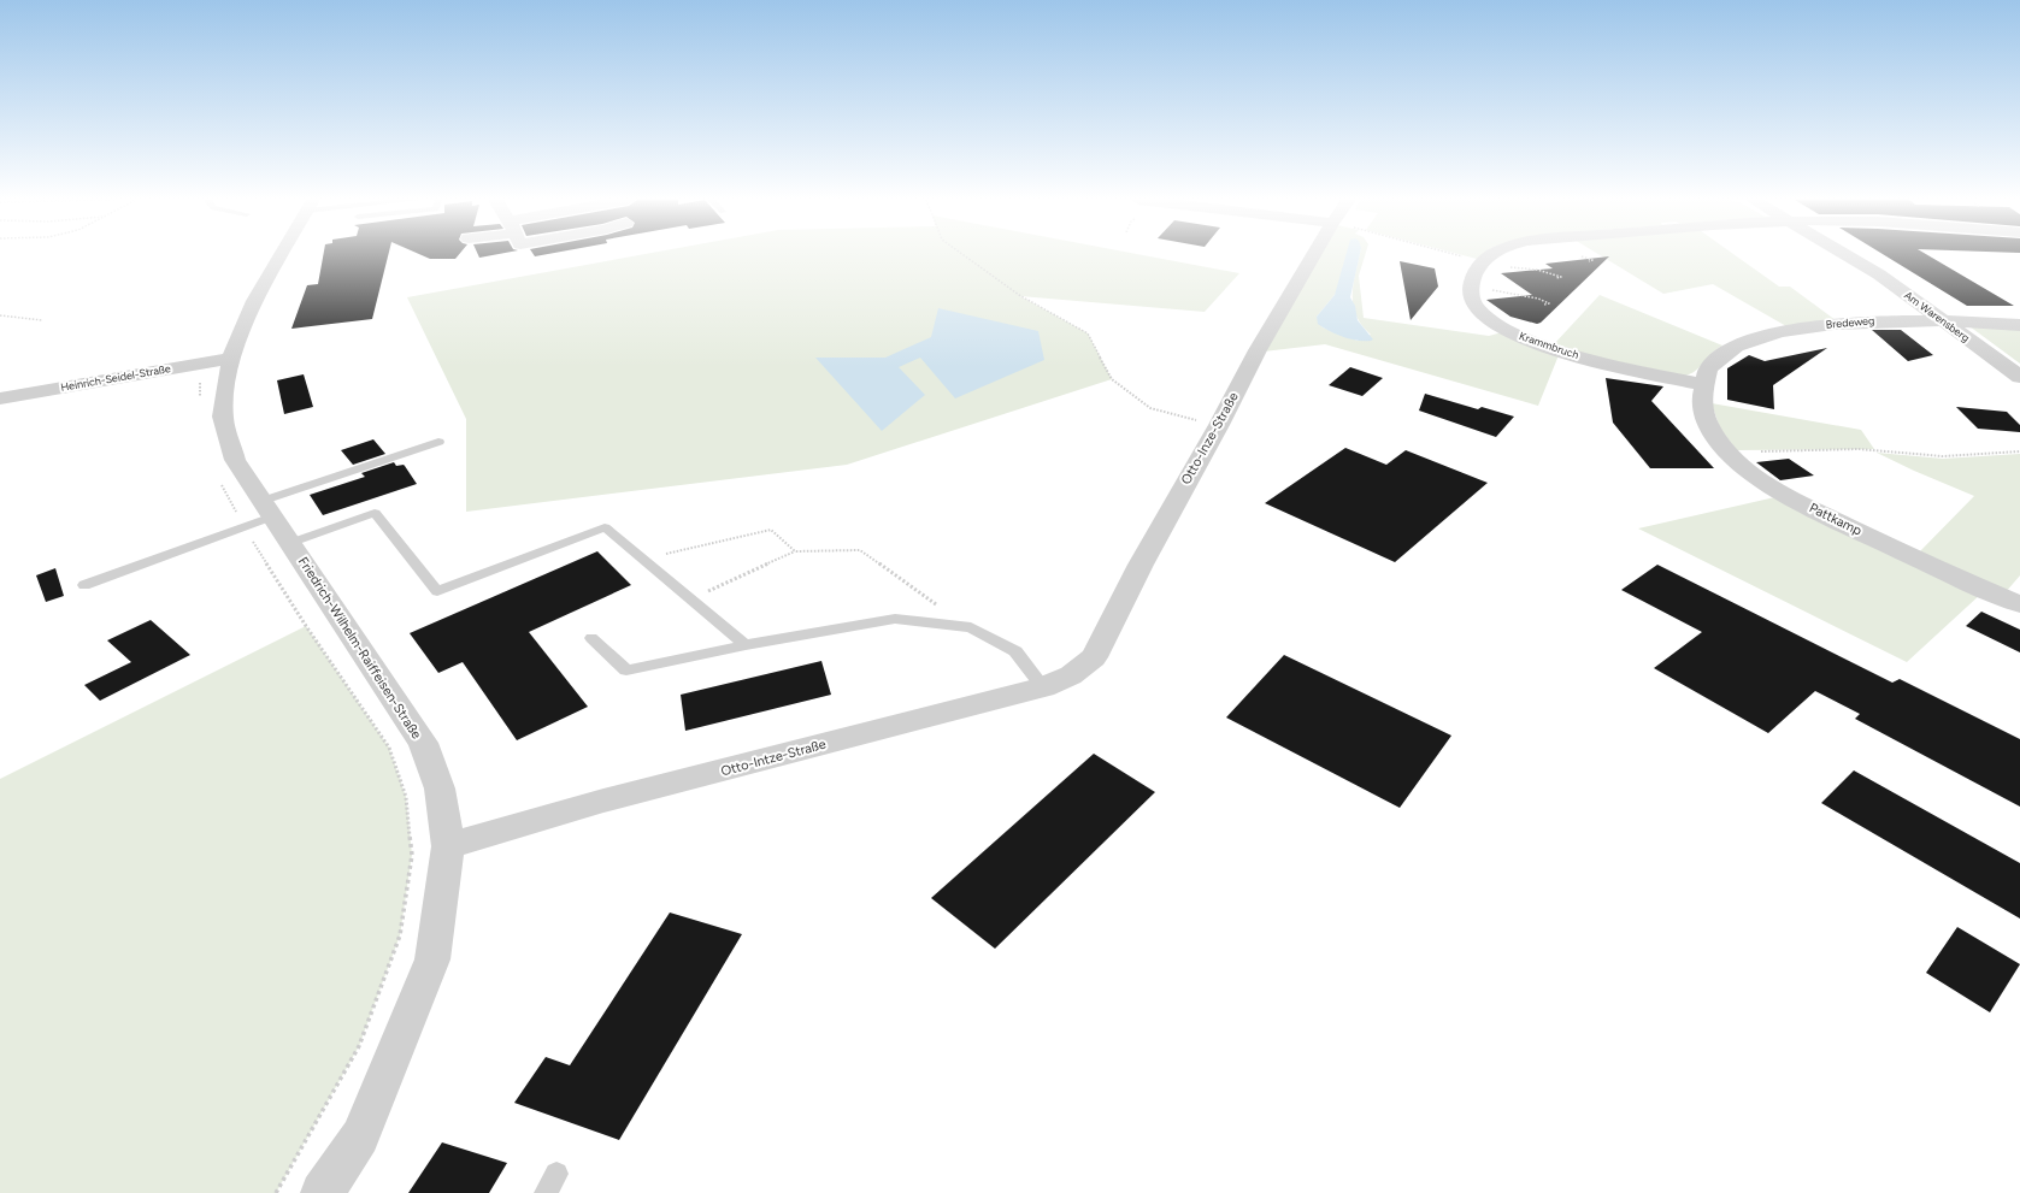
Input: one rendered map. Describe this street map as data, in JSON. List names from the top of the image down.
{
  "streets": {
    "street": [
      "Am Warensberg",
      "Bredeweg",
      "Krammbruch",
      "Heinrich-Seidel-Straße",
      "Otto-Inze-Straße",
      "Pattkamp",
      "Friedrich-Wilhelm-Raiffeisen-Straße",
      "Otto-Intze-Straße"
    ]
  },
  "crossings": [
    ["Am Warensberg", "Bredeweg"],
    ["Bredeweg", "Krammbruch"],
    ["Bredeweg", "Pattkamp"],
    ["Krammbruch", "Pattkamp"],
    ["Heinrich-Seidel-Straße", "Friedrich-Wilhelm-Raiffeisen-Straße"],
    ["Otto-Inze-Straße", "Otto-Intze-Straße"],
    ["Friedrich-Wilhelm-Raiffeisen-Straße", "Otto-Intze-Straße"]
  ]
}
